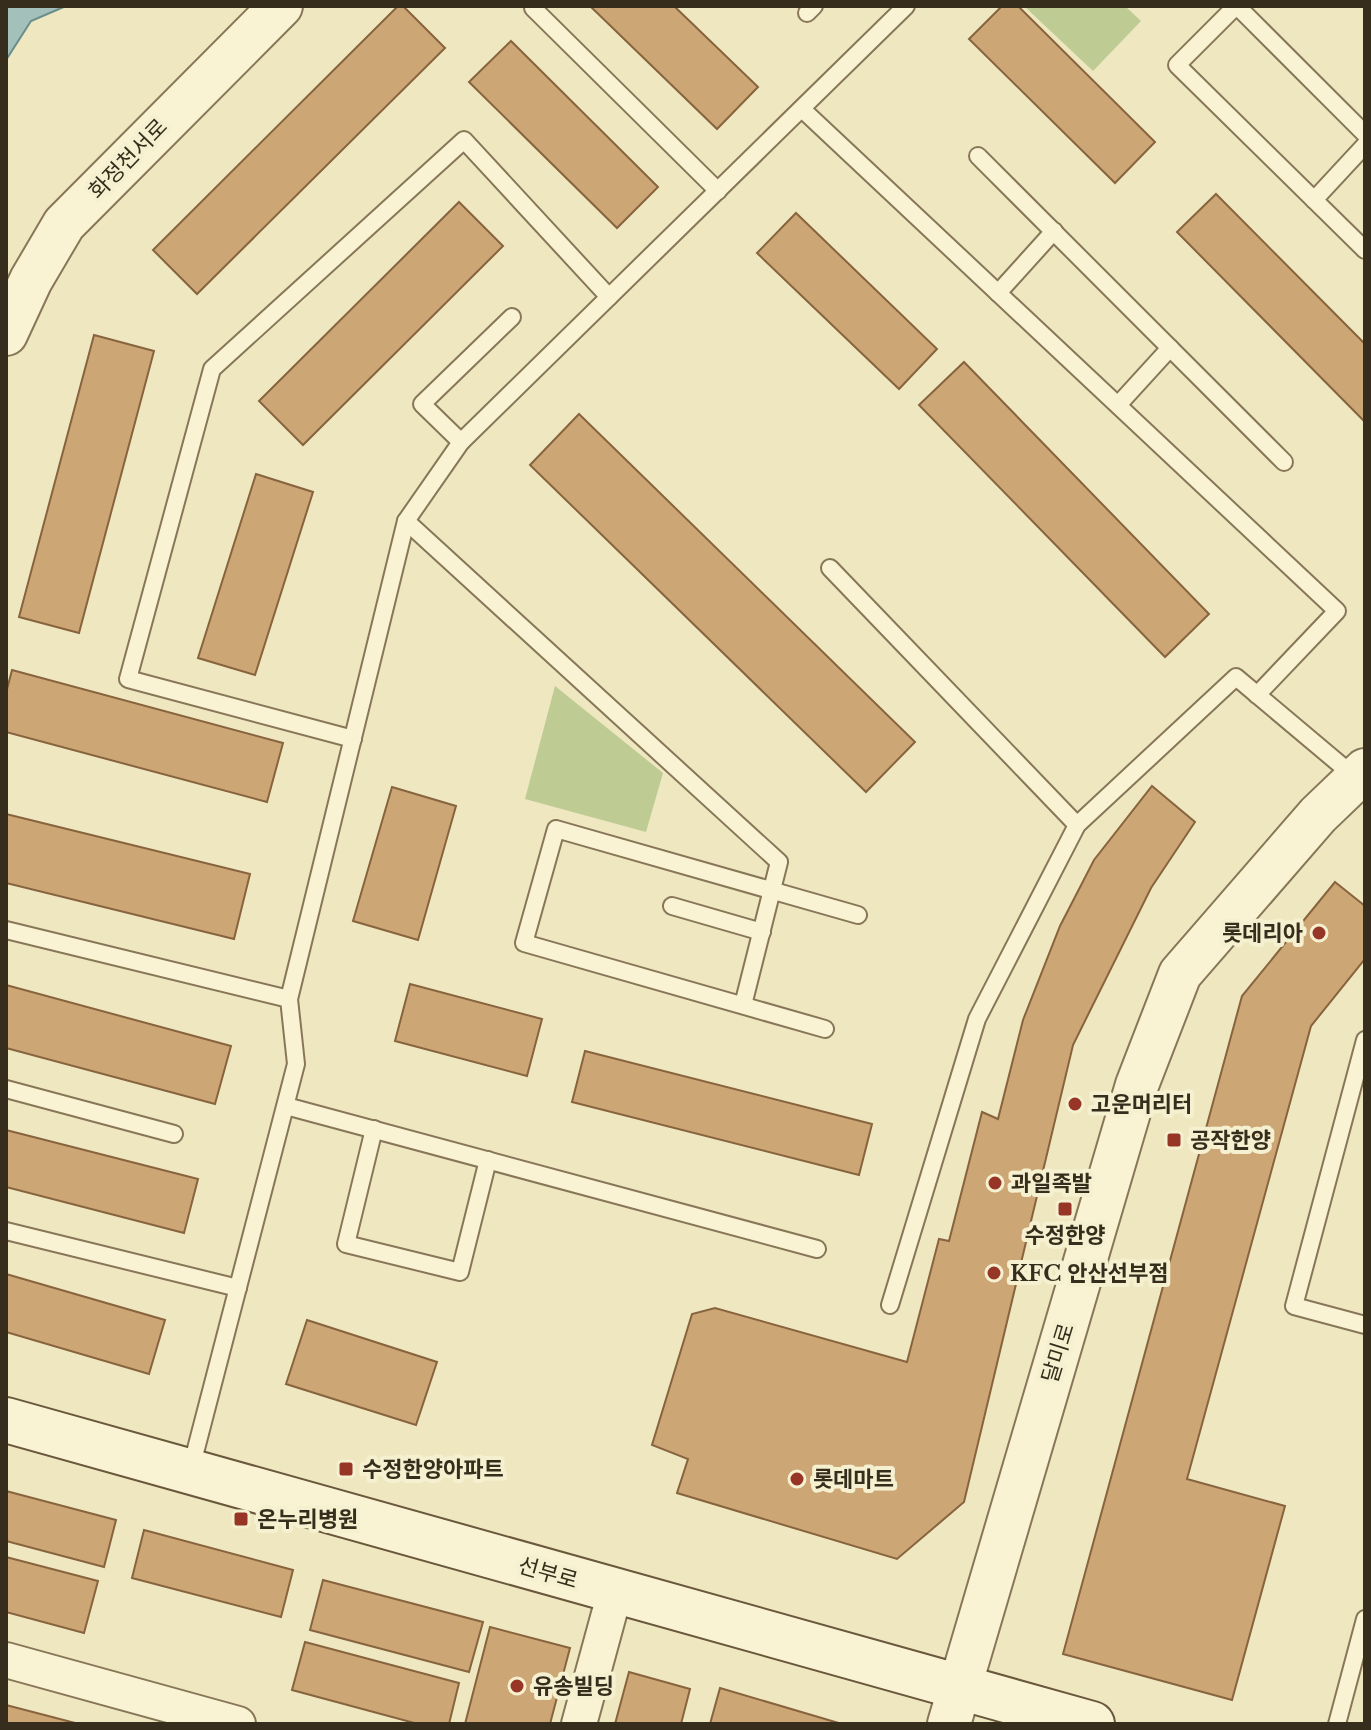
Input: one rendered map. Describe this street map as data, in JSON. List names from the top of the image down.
{
  "streets": {
    "main road": ["선부로"],
    "street": ["화정천서로", "달미로"]
  },
  "crossings": [
    ["달미로", "선부로"]
  ],
  "places": {
    "other": [
      "롯데리아",
      "고운머리터",
      "과일족발",
      "KFC 안산선부점",
      "롯데마트",
      "유송빌딩"
    ],
    "transit": [
      "공작한양",
      "수정한양",
      "수정한양아파트",
      "온누리병원"
    ]
  }
}
